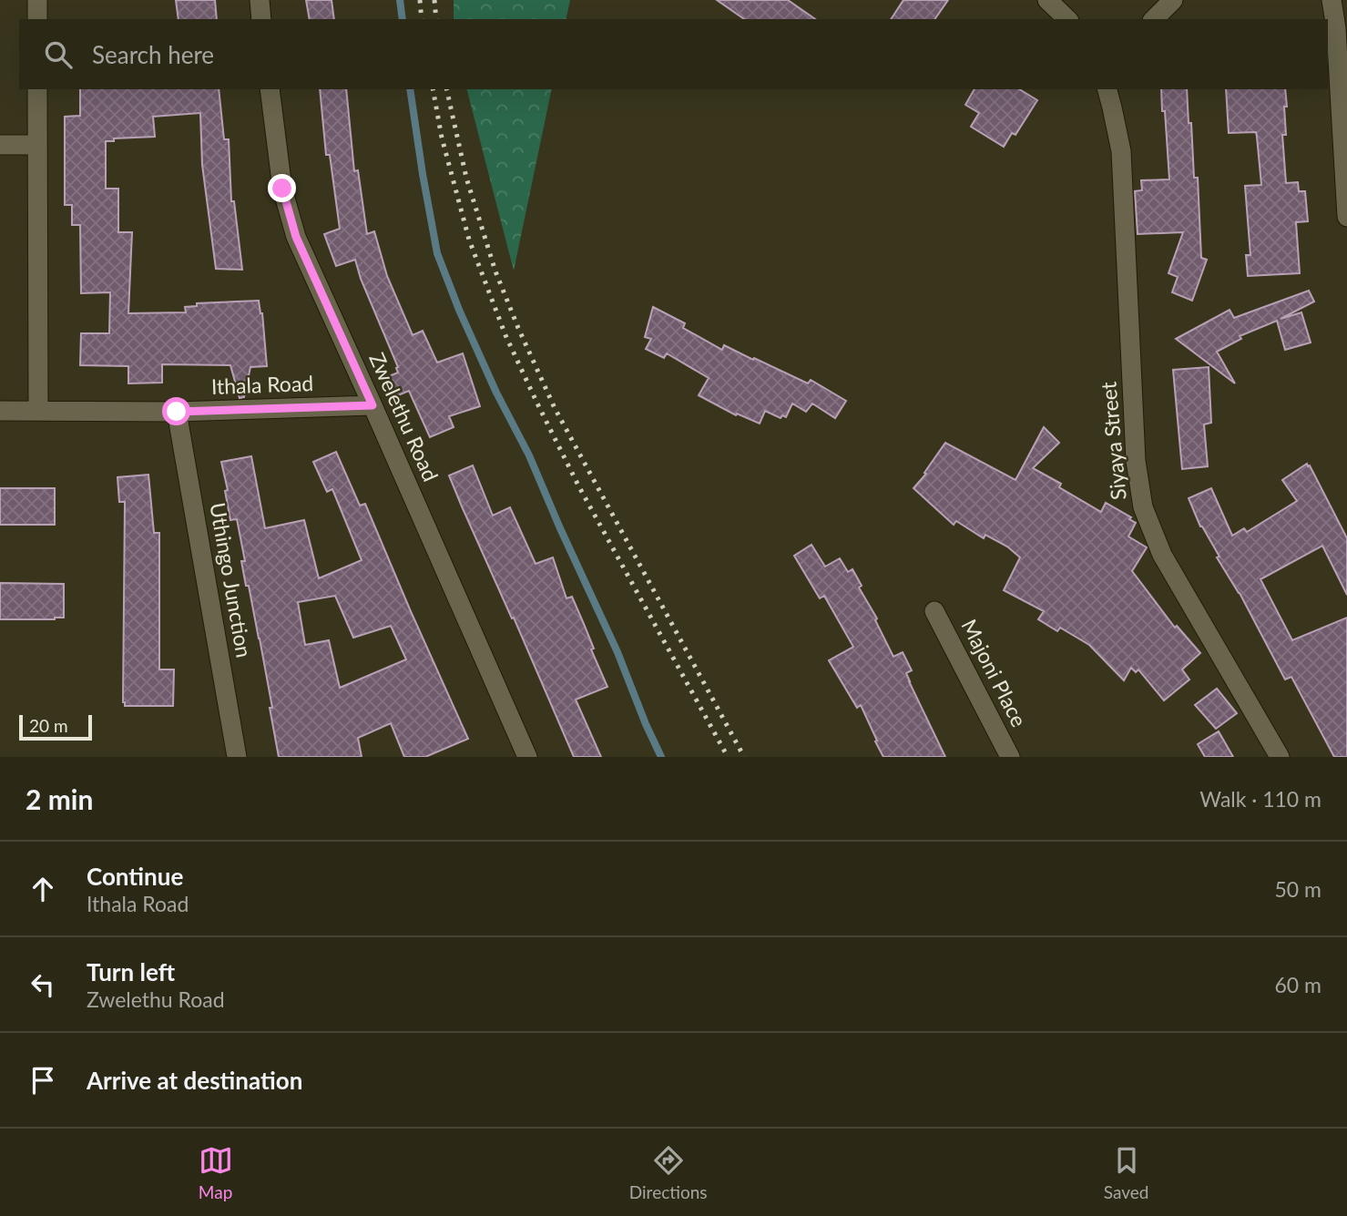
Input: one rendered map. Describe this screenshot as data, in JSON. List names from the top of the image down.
{
  "streets": {
    "street": [
      "Ithala Road",
      "Zwelethu Road",
      "Siyaya Street",
      "Uthingo Junction",
      "Majoni Place"
    ]
  },
  "crossings": [
    ["Ithala Road", "Zwelethu Road"],
    ["Ithala Road", "Uthingo Junction"]
  ],
  "scale_bar": "20 m",
  "page": {
    "search": "Search here",
    "scale": "20 m",
    "heading": ["2 min", "Walk · 110 m"],
    "list": [
      ["Continue", "Ithala Road", "50 m"],
      ["Turn left", "Zwelethu Road", "60 m"],
      "Arrive at destination"
    ],
    "nav": ["Map", "Directions", "Saved"]
  }
}
